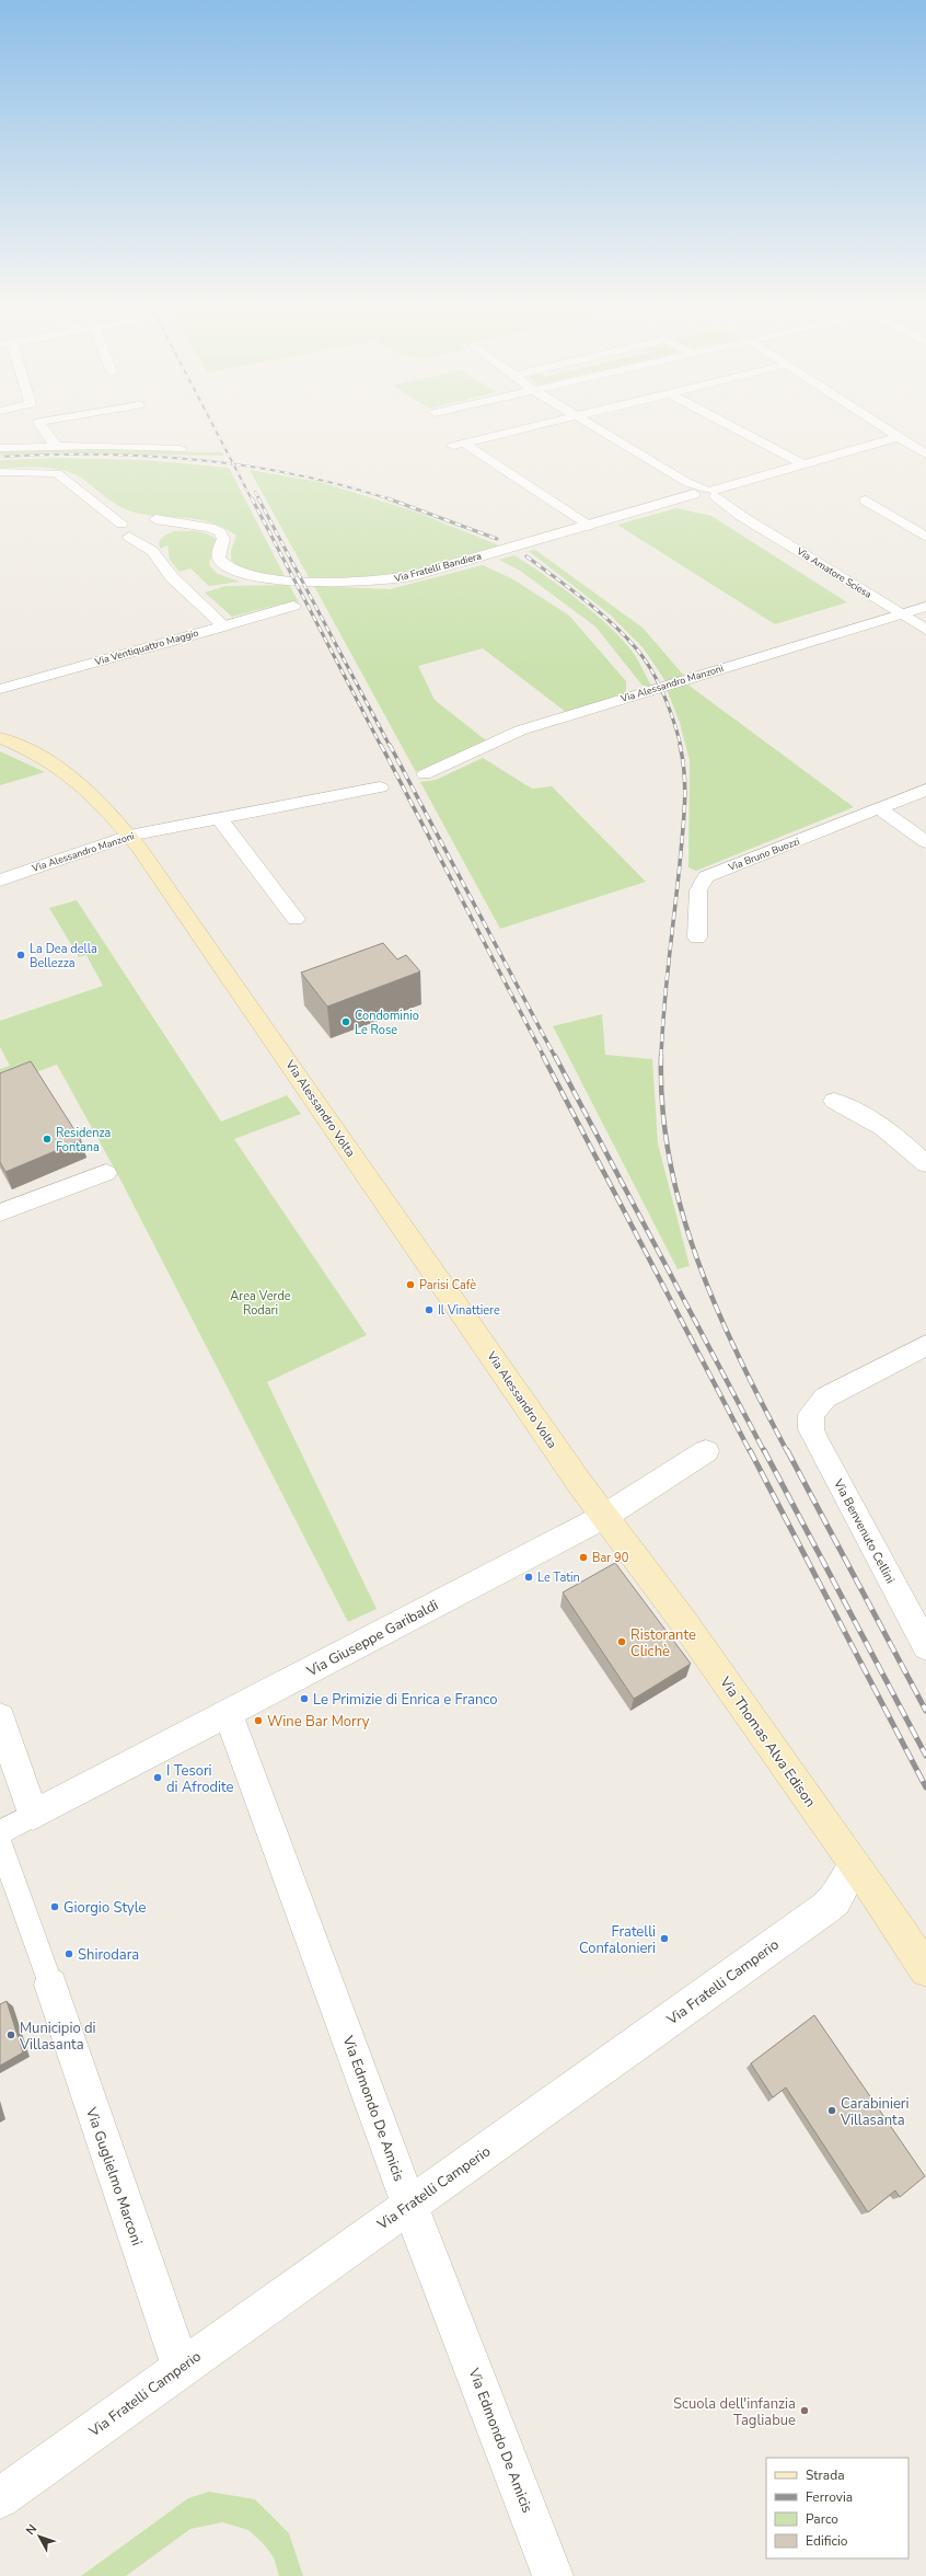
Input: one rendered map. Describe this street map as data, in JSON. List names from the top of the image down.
{
  "streets": {
    "main road": ["Via Alessandro Volta", "Via Thomas Alva Edison"],
    "street": [
      "Via Fratelli Bandiera",
      "Via Amatore Sciesa",
      "Via Ventiquattro Maggio",
      "Via Alessandro Manzoni",
      "Via Bruno Buozzi",
      "Via Benvenuto Cellini",
      "Via Giuseppe Garibaldi",
      "Via Fratelli Camperio",
      "Via Edmondo De Amicis",
      "Via Guglielmo Marconi"
    ]
  },
  "crossings": [
    ["Via Fratelli Bandiera", "Via Amatore Sciesa"],
    ["Via Amatore Sciesa", "Via Alessandro Manzoni"],
    ["Via Alessandro Manzoni", "Via Alessandro Volta"],
    ["Via Alessandro Volta", "Via Giuseppe Garibaldi"],
    ["Via Alessandro Volta", "Via Thomas Alva Edison"],
    ["Via Giuseppe Garibaldi", "Via Thomas Alva Edison"],
    ["Via Giuseppe Garibaldi", "Via Edmondo De Amicis"],
    ["Via Thomas Alva Edison", "Via Fratelli Camperio"],
    ["Via Fratelli Camperio", "Via Edmondo De Amicis"],
    ["Via Fratelli Camperio", "Via Guglielmo Marconi"]
  ],
  "parks": ["Area Verde Rodari"],
  "places": [
    "La Dea della Bellezza",
    "Condominio Le Rose",
    "Residenza Fontana",
    "Parisi Cafè",
    "Il Vinattiere",
    "Bar 90",
    "Le Tatin",
    "Ristorante Clichè",
    "Le Primizie di Enrica e Franco",
    "Wine Bar Morry",
    "I Tesori di Afrodite",
    "Giorgio Style",
    "Fratelli Confalonieri",
    "Shirodara",
    "Municipio di Villasanta",
    "Carabinieri Villasanta",
    "Scuola dell'infanzia Tagliabue"
  ],
  "legend": [
    "Strada",
    "Ferrovia",
    "Parco",
    "Edificio"
  ],
  "north": "top left"
}
